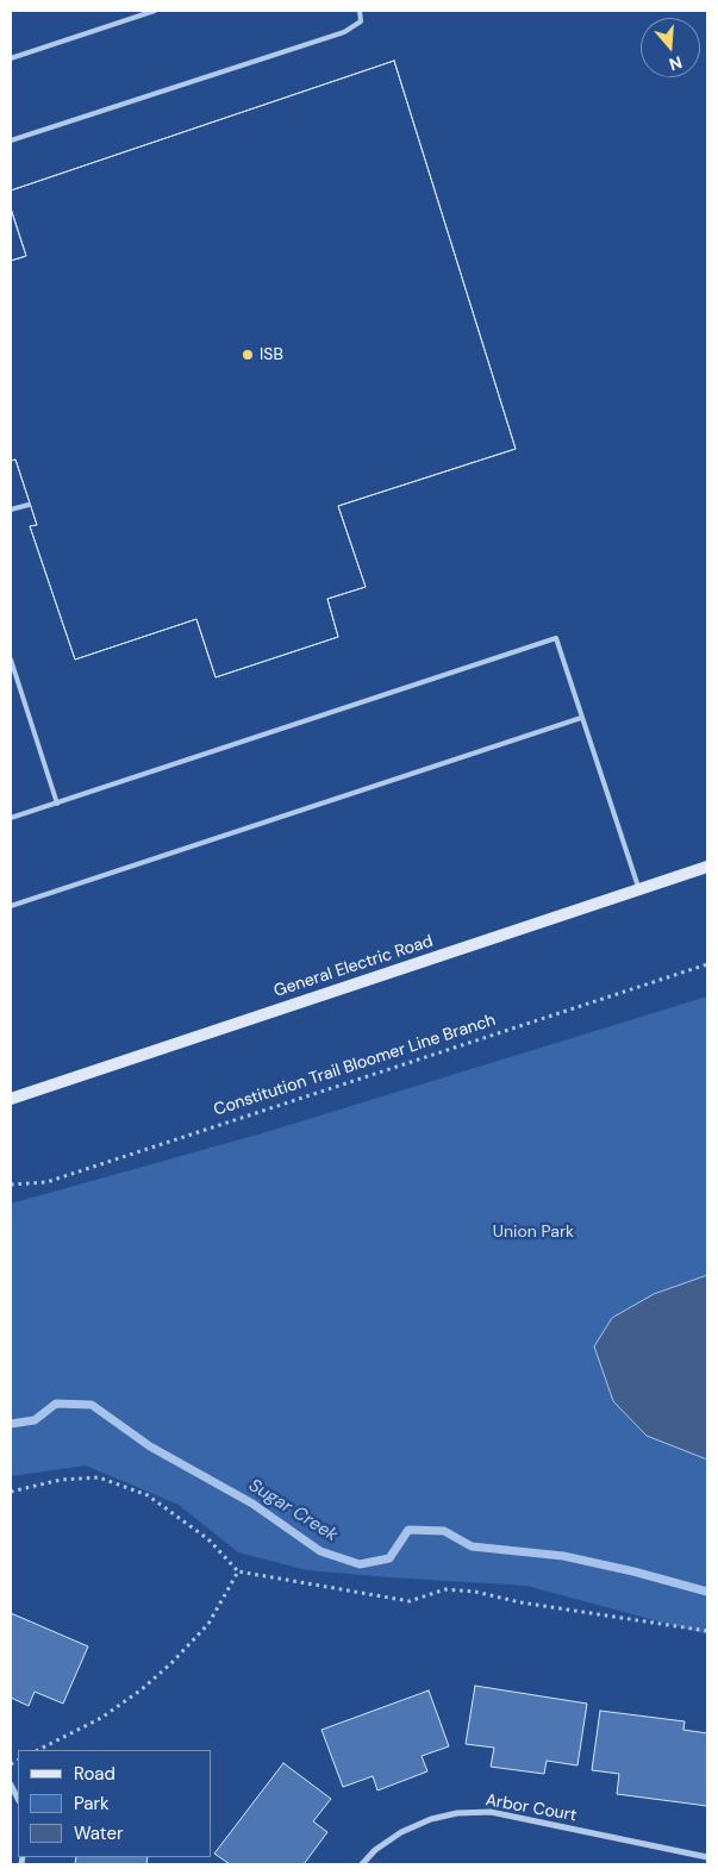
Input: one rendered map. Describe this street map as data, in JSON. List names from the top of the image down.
{
  "streets": {
    "main road": ["General Electric Road"],
    "street": ["Arbor Court"],
    "path": ["Constitution Trail Bloomer Line Branch"]
  },
  "water": ["Sugar Creek"],
  "parks": ["Union Park"],
  "places": ["ISB"],
  "legend": ["Road", "Park", "Water"],
  "north": "bottom"
}
